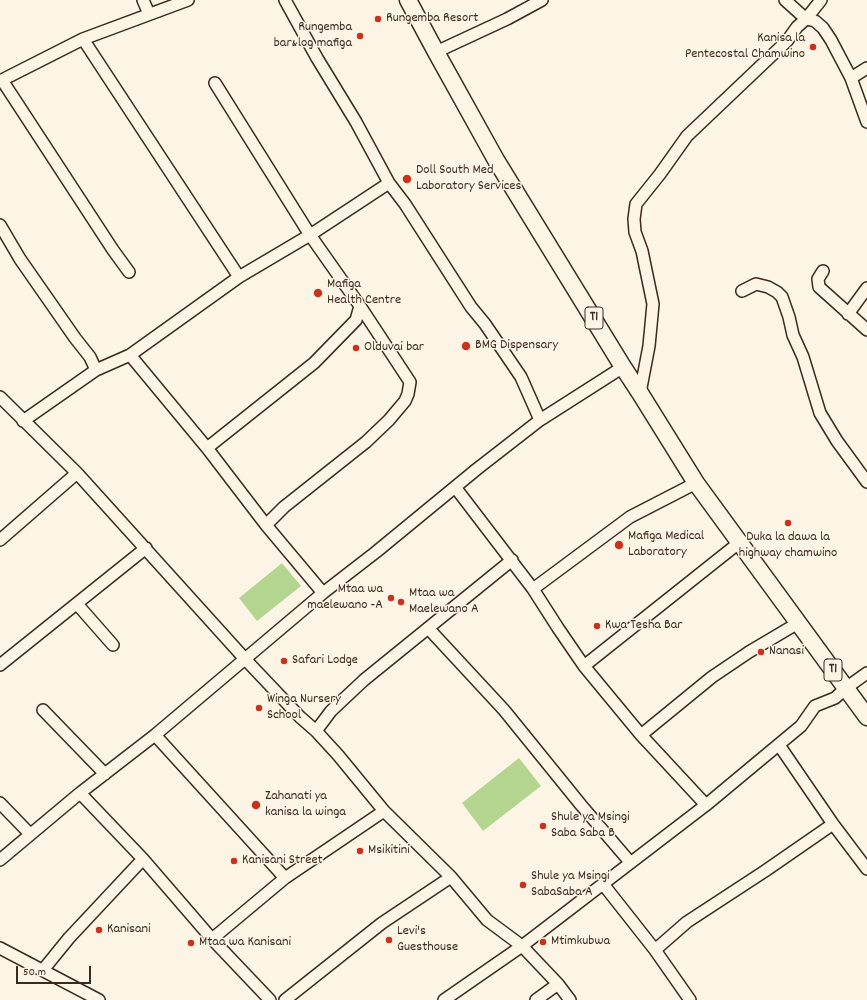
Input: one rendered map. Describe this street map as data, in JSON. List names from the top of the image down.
{
  "streets": {
    "highway": ["T1"]
  },
  "places": [
    "Rungemba Resort",
    "Rungemba bar&log mafiga",
    "Kanisa la Pentecostal Chamwino",
    "Doll South Med Laboratory Services",
    "Mafiga Health Centre",
    "BMG Dispensary",
    "Olduvai bar",
    "Duka la dawa la highway chamwino",
    "Mafiga Medical Laboratory",
    "Mtaa wa maelewano -A",
    "Mtaa wa Maelewano A",
    "Kwa Tesha Bar",
    "Nanasi",
    "Safari Lodge",
    "Winga Nursery School",
    "Zahanati ya kanisa la winga",
    "Shule ya Msingi Saba Saba B",
    "Msikitini",
    "Kanisani Street",
    "Shule ya Msingi SabaSaba A",
    "Kanisani",
    "Levi's Guesthouse",
    "Mtimkubwa",
    "Mtaa wa Kanisani"
  ],
  "scale_bar": "50 m"
}
